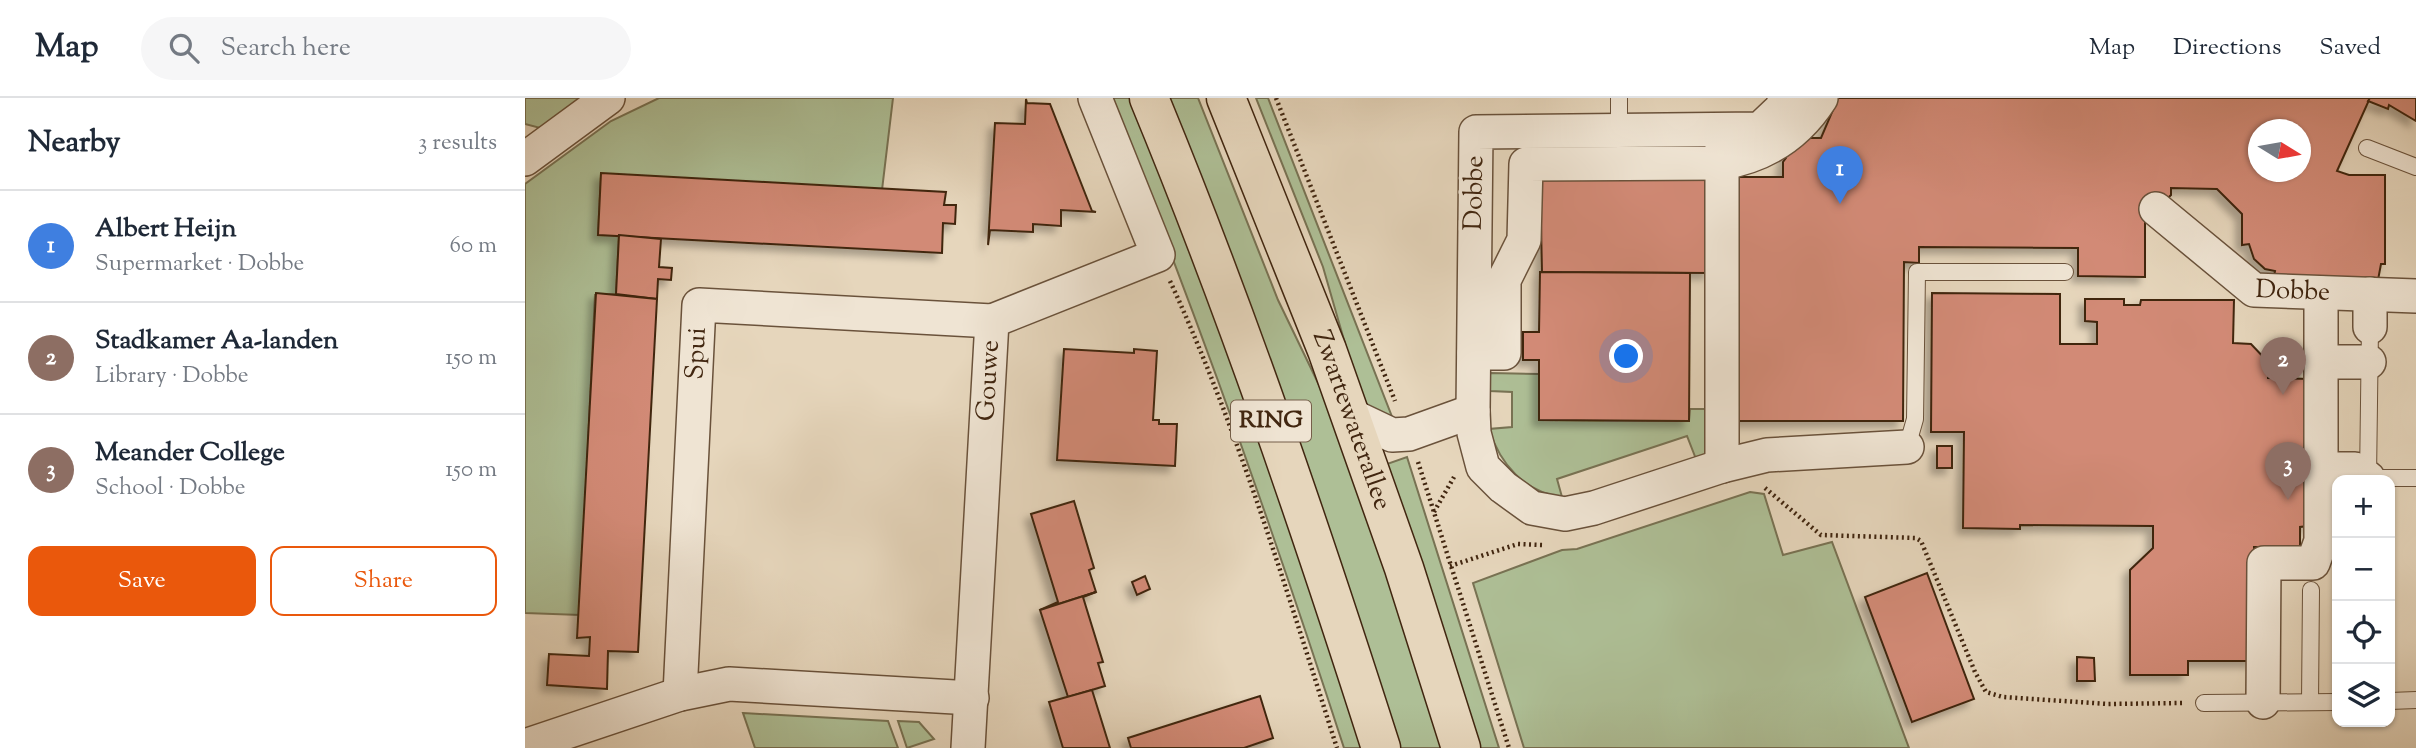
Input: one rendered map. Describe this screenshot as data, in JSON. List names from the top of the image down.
{
  "streets": {
    "main road": ["Zwartewaterallee", "RING"],
    "street": ["Dobbe", "Spui", "Gouwe"]
  },
  "crossings": [
    ["Spui", "Gouwe"]
  ],
  "north": "right",
  "page": {
    "header": "Map",
    "search": "Search here",
    "nav": ["Map", "Directions", "Saved"],
    "heading": ["Nearby", "3 results"],
    "pins": ["1", "2", "3"],
    "list": [
      {
        "mark": "1",
        "name": "Albert Heijn",
        "note": "Supermarket · Dobbe",
        "value": "60 m"
      },
      {
        "mark": "2",
        "name": "Stadkamer Aa-landen",
        "note": "Library · Dobbe",
        "value": "150 m"
      },
      {
        "mark": "3",
        "name": "Meander College",
        "note": "School · Dobbe",
        "value": "150 m"
      }
    ],
    "map_buttons": ["+", "−"],
    "buttons": ["Save", "Share"]
  }
}
